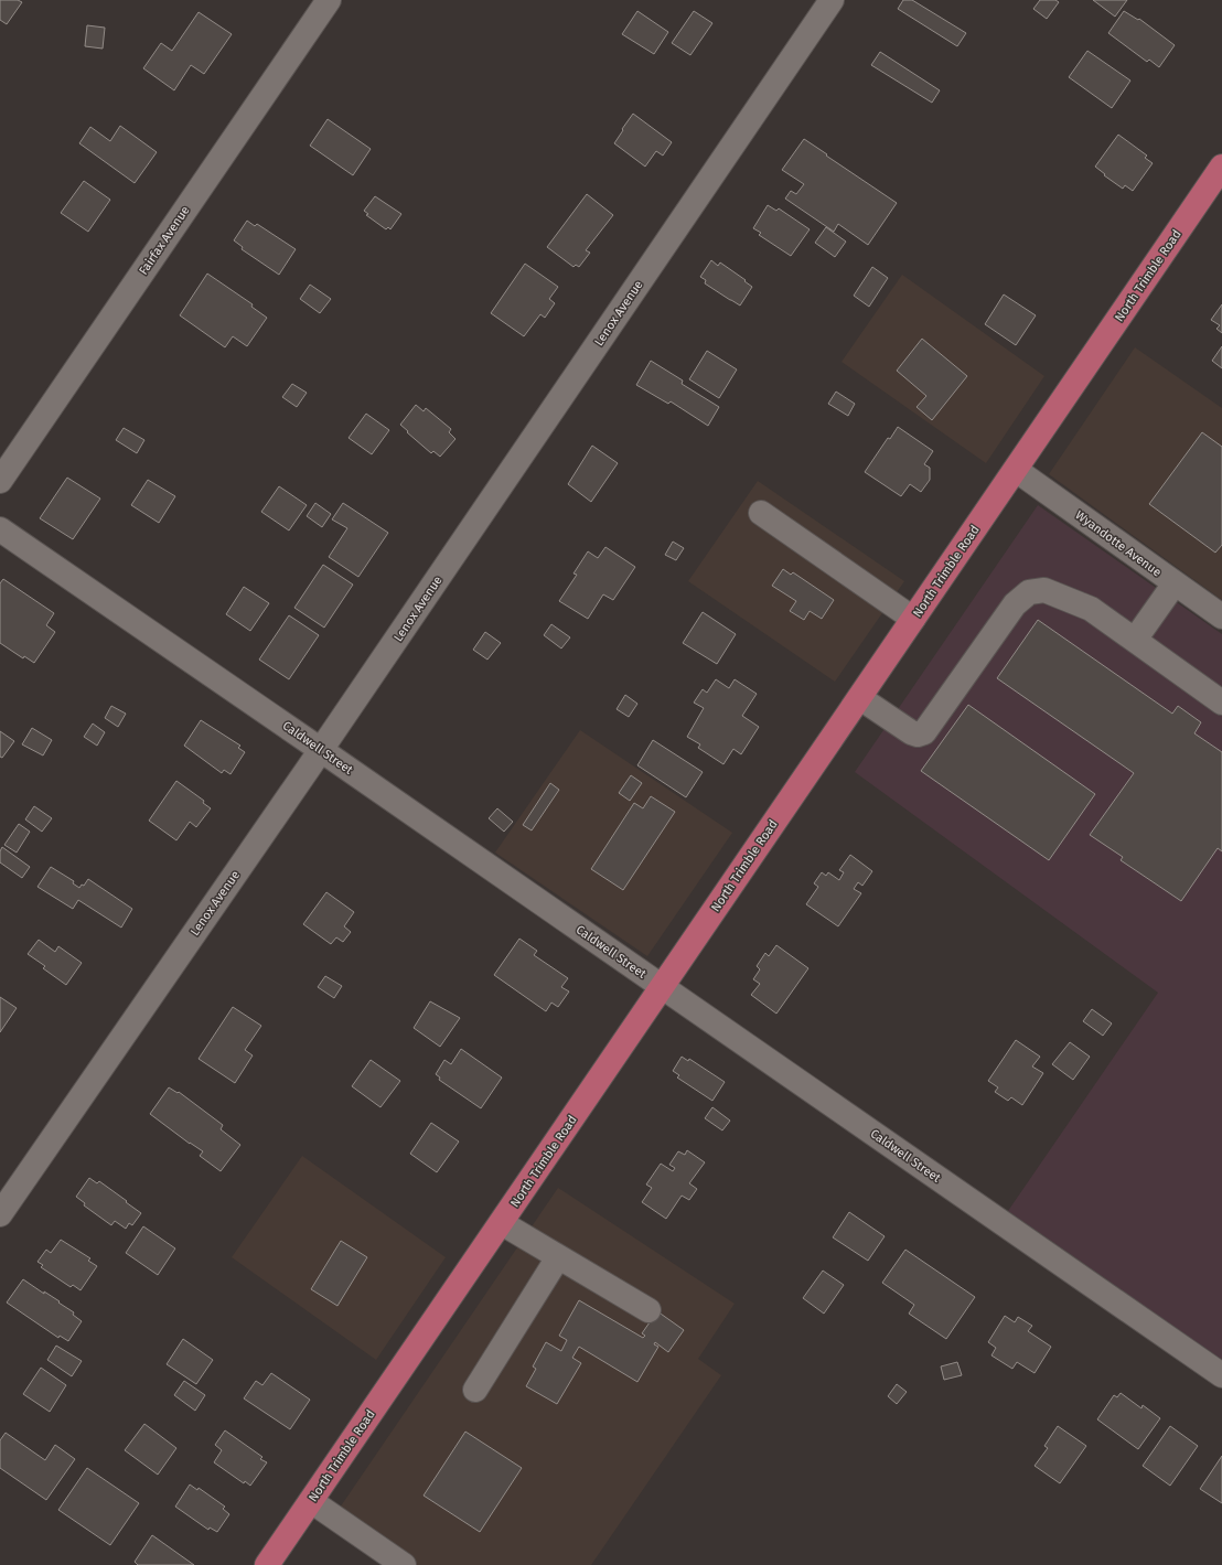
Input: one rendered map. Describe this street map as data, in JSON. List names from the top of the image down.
{
  "streets": {
    "main road": ["North Trimble Road"],
    "street": [
      "Fairfax Avenue",
      "Lenox Avenue",
      "Wyandotte Avenue",
      "Caldwell Street"
    ]
  },
  "crossings": [
    ["North Trimble Road", "Wyandotte Avenue"],
    ["North Trimble Road", "Caldwell Street"],
    ["Lenox Avenue", "Caldwell Street"]
  ]
}
